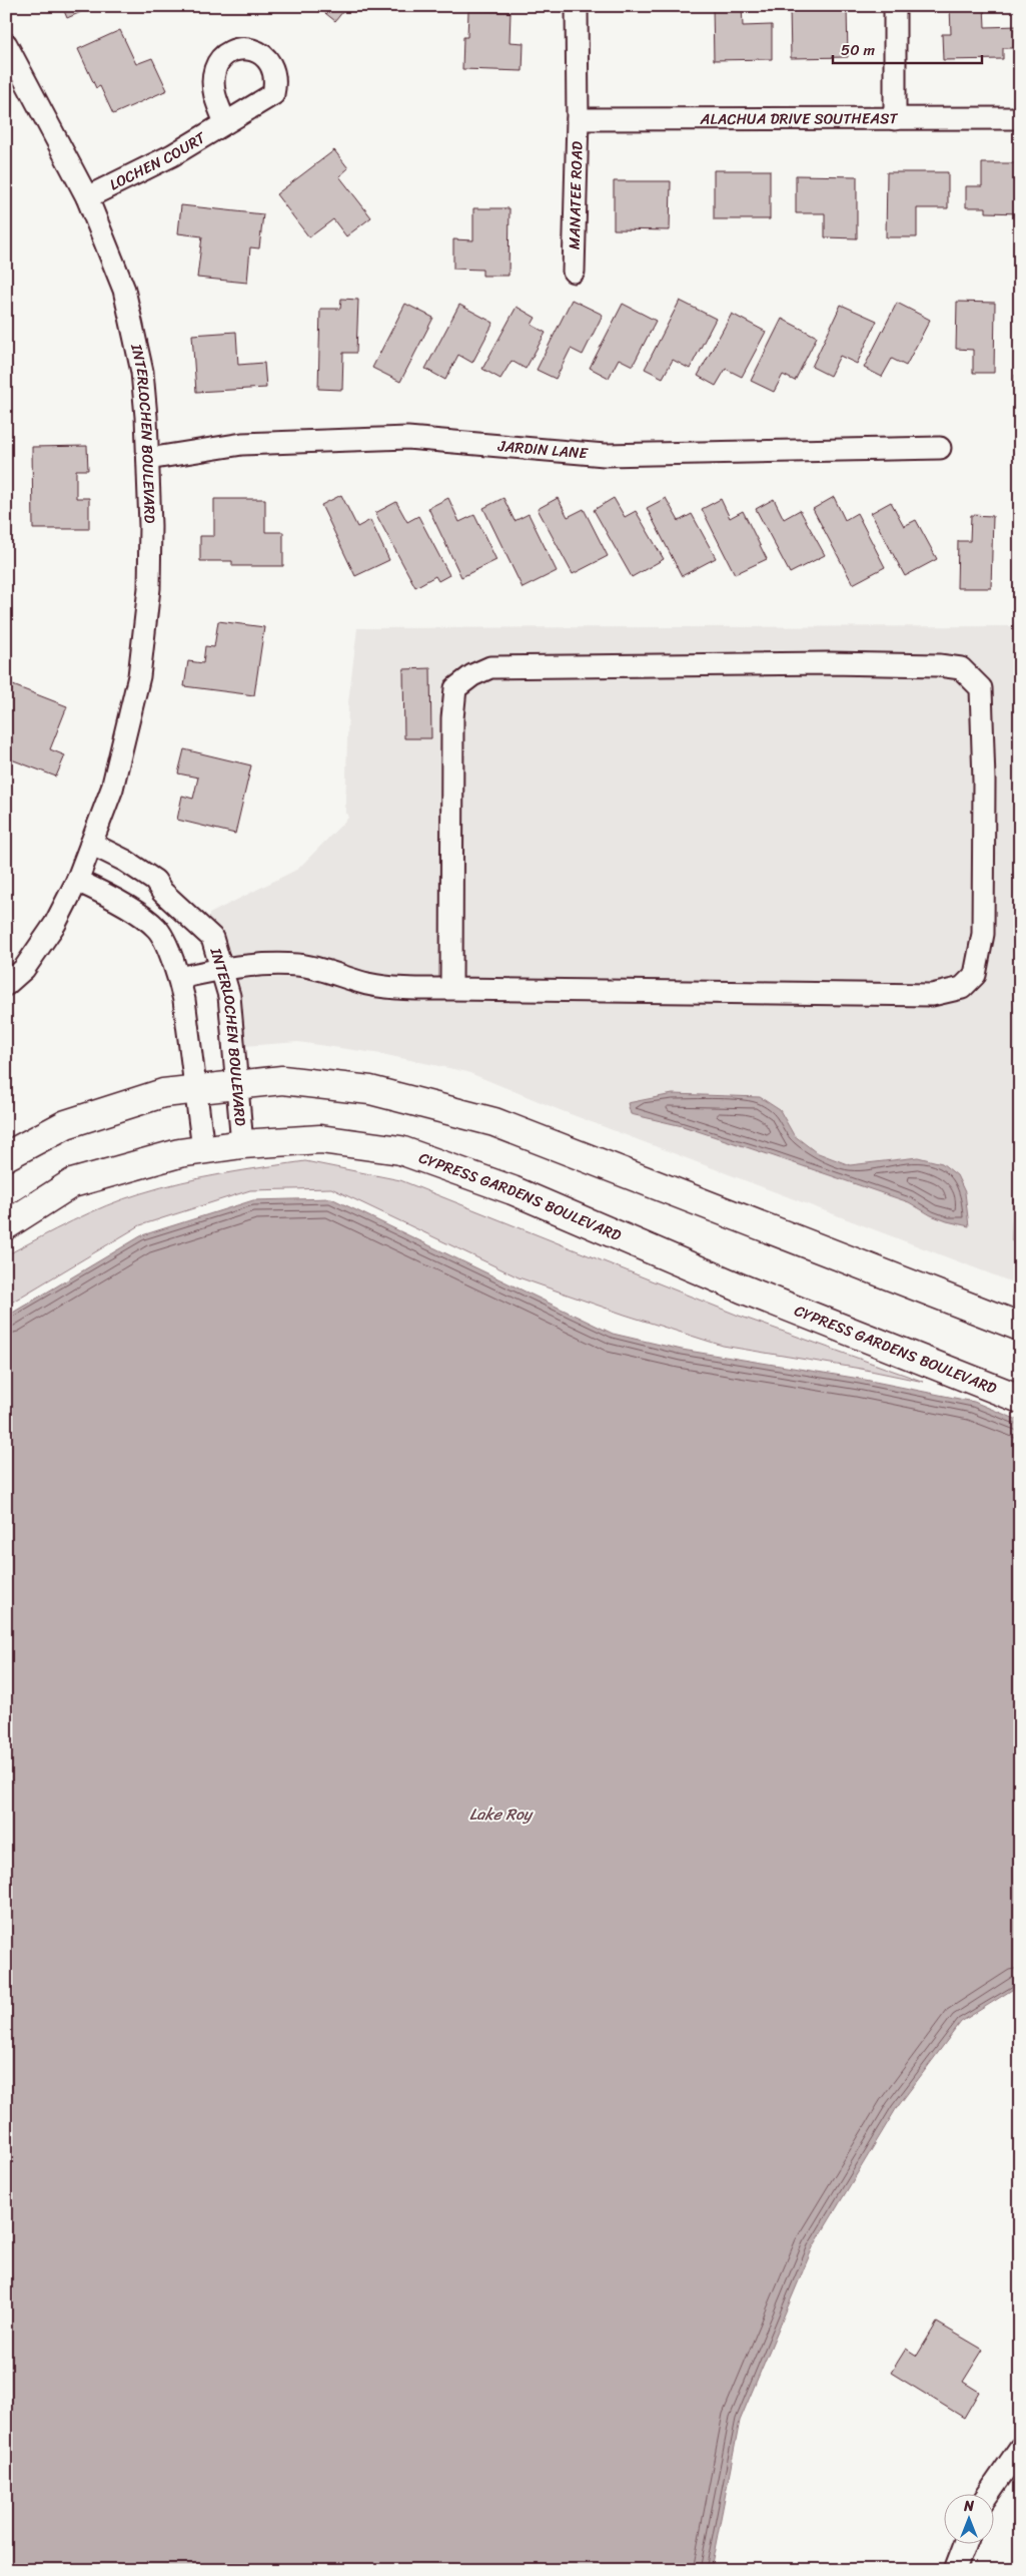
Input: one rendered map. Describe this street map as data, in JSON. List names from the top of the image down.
{
  "streets": {
    "main road": ["CYPRESS GARDENS BOULEVARD"],
    "street": [
      "ALACHUA DRIVE SOUTHEAST",
      "LOCHEN COURT",
      "MANATEE ROAD",
      "INTERLOCHEN BOULEVARD",
      "JARDIN LANE"
    ]
  },
  "crossings": [
    ["ALACHUA DRIVE SOUTHEAST", "MANATEE ROAD"],
    ["LOCHEN COURT", "INTERLOCHEN BOULEVARD"],
    ["INTERLOCHEN BOULEVARD", "JARDIN LANE"],
    ["INTERLOCHEN BOULEVARD", "CYPRESS GARDENS BOULEVARD"]
  ],
  "water": ["Lake Roy"],
  "scale_bar": "50 m",
  "north": "top"
}
